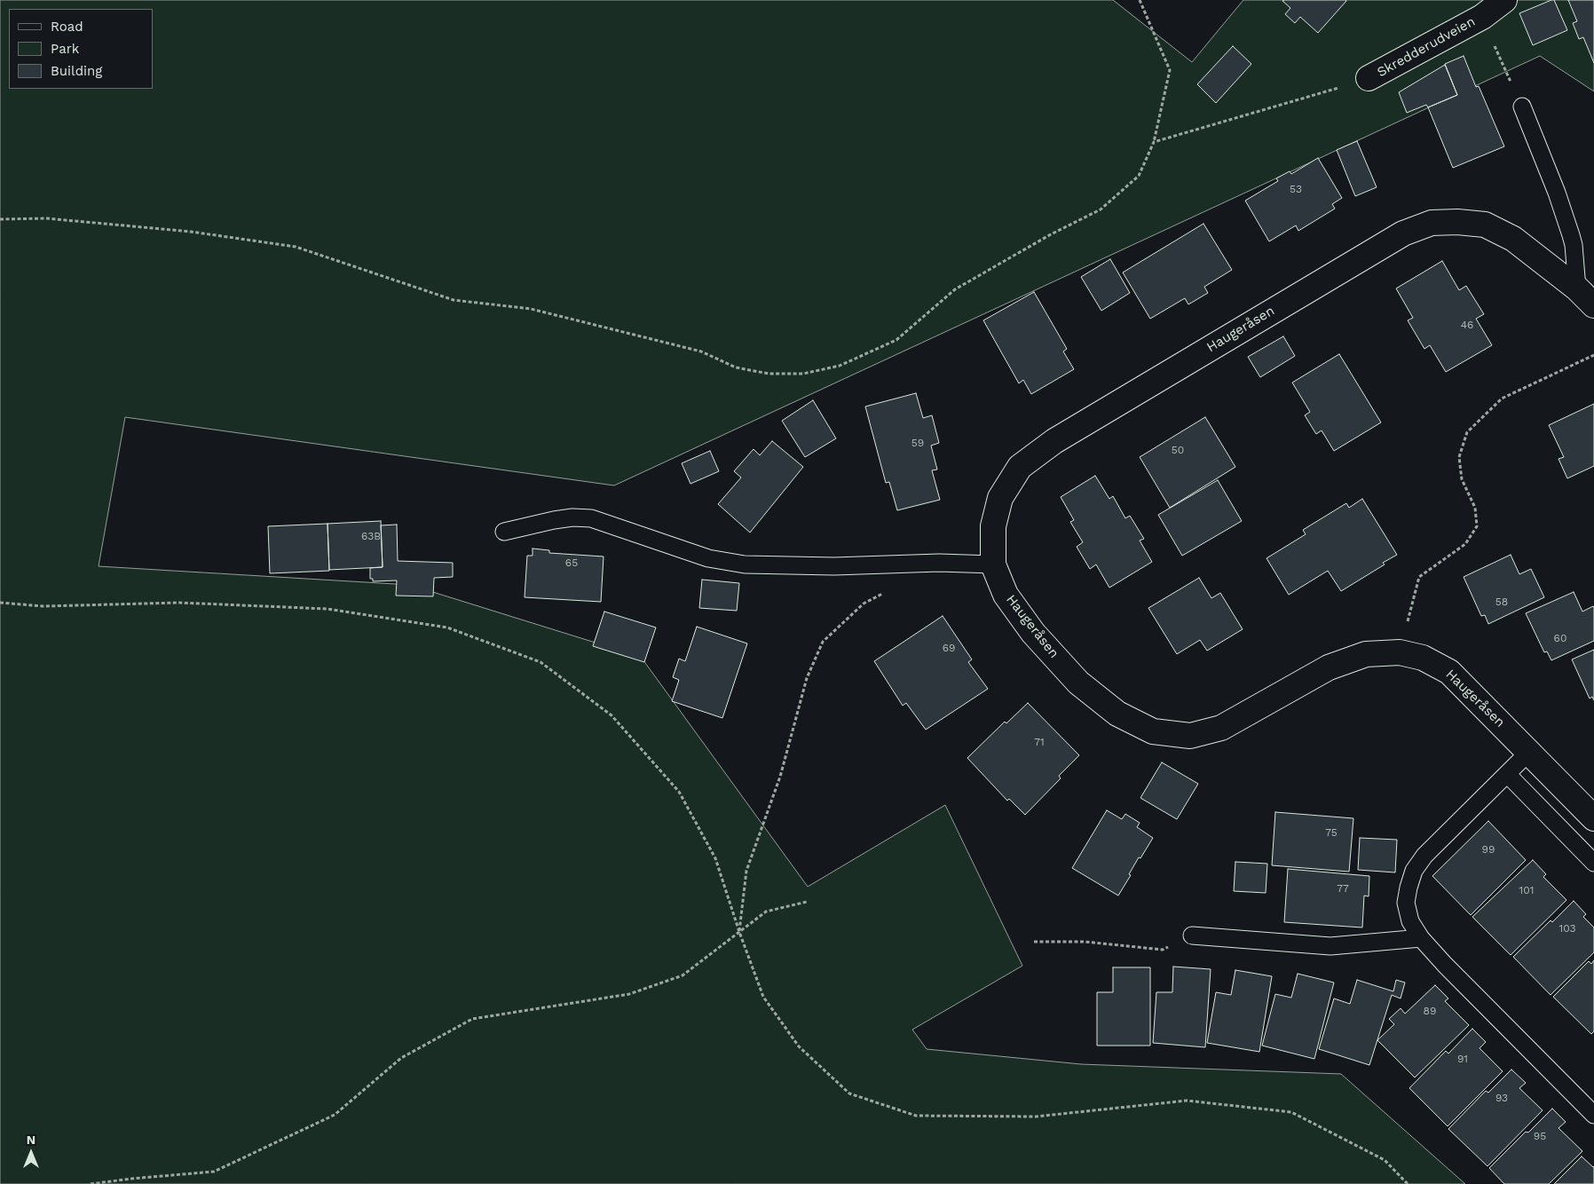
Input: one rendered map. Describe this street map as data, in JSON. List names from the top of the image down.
{
  "streets": {
    "street": ["Skredderudveien", "Haugeråsen"]
  },
  "house_numbers": [
    "53",
    "46",
    "59",
    "50",
    "63B",
    "65",
    "58",
    "60",
    "69",
    "71",
    "75",
    "99",
    "77",
    "101",
    "103",
    "89",
    "91",
    "93",
    "95"
  ],
  "legend": ["Road", "Park", "Building"],
  "north": "top"
}
